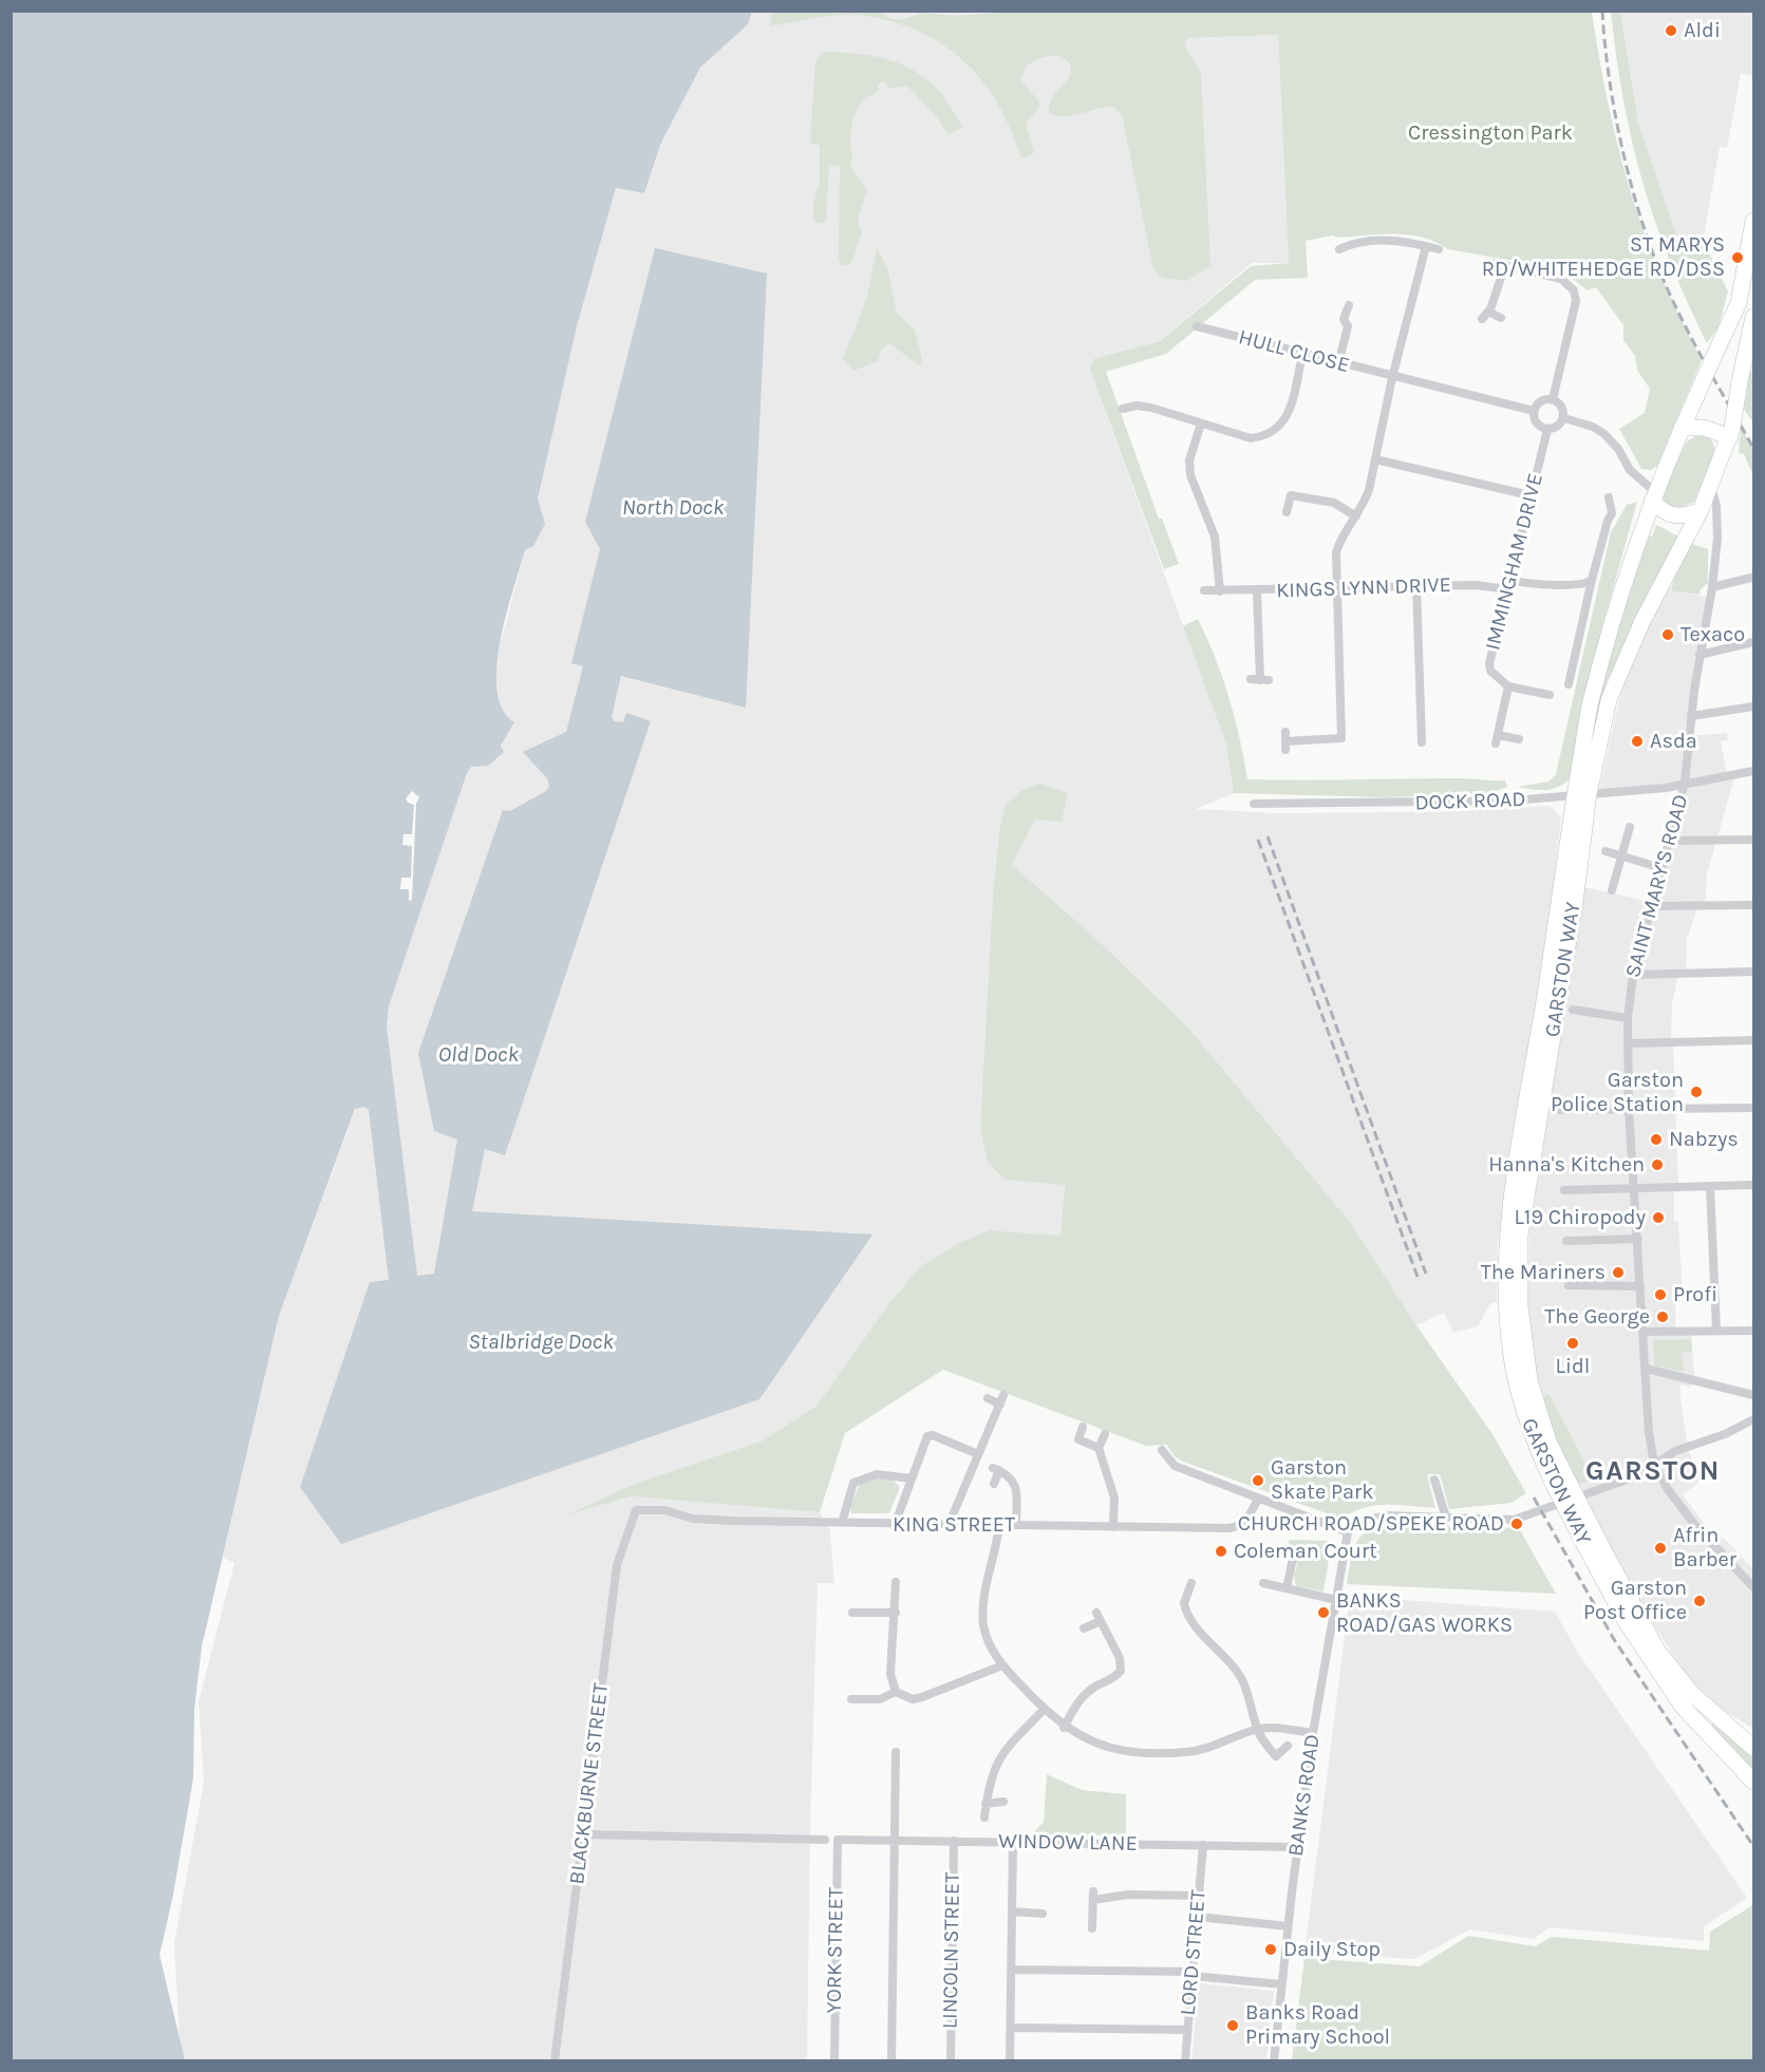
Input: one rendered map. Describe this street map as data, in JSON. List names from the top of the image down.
{
  "streets": {
    "highway": ["GARSTON WAY"],
    "street": [
      "HULL CLOSE",
      "IMMINGHAM DRIVE",
      "KINGS LYNN DRIVE",
      "DOCK ROAD",
      "SAINT MARY'S ROAD",
      "KING STREET",
      "BLACKBURNE STREET",
      "BANKS ROAD",
      "WINDOW LANE",
      "YORK STREET",
      "LINCOLN STREET",
      "LORD STREET"
    ]
  },
  "crossings": [
    ["HULL CLOSE", "IMMINGHAM DRIVE"],
    ["IMMINGHAM DRIVE", "KINGS LYNN DRIVE"],
    ["DOCK ROAD", "SAINT MARY'S ROAD"],
    ["DOCK ROAD", "GARSTON WAY"],
    ["SAINT MARY'S ROAD", "GARSTON WAY"],
    ["KING STREET", "BLACKBURNE STREET"],
    ["BANKS ROAD", "WINDOW LANE"],
    ["WINDOW LANE", "YORK STREET"],
    ["WINDOW LANE", "LINCOLN STREET"],
    ["WINDOW LANE", "LORD STREET"]
  ],
  "districts": ["GARSTON"],
  "water": ["North Dock", "Old Dock", "Stalbridge Dock"],
  "parks": ["Cressington Park"],
  "places": [
    "Aldi",
    "ST MARYS RD/WHITEHEDGE RD/DSS",
    "Texaco",
    "Asda",
    "Garston Police Station",
    "Nabzys",
    "Hanna's Kitchen",
    "L19 Chiropody",
    "The Mariners",
    "Profi",
    "The George",
    "Lidl",
    "Garston Skate Park",
    "CHURCH ROAD/SPEKE ROAD",
    "Afrin Barber",
    "Coleman Court",
    "Garston Post Office",
    "BANKS ROAD/GAS WORKS",
    "Daily Stop",
    "Banks Road Primary School"
  ]
}
